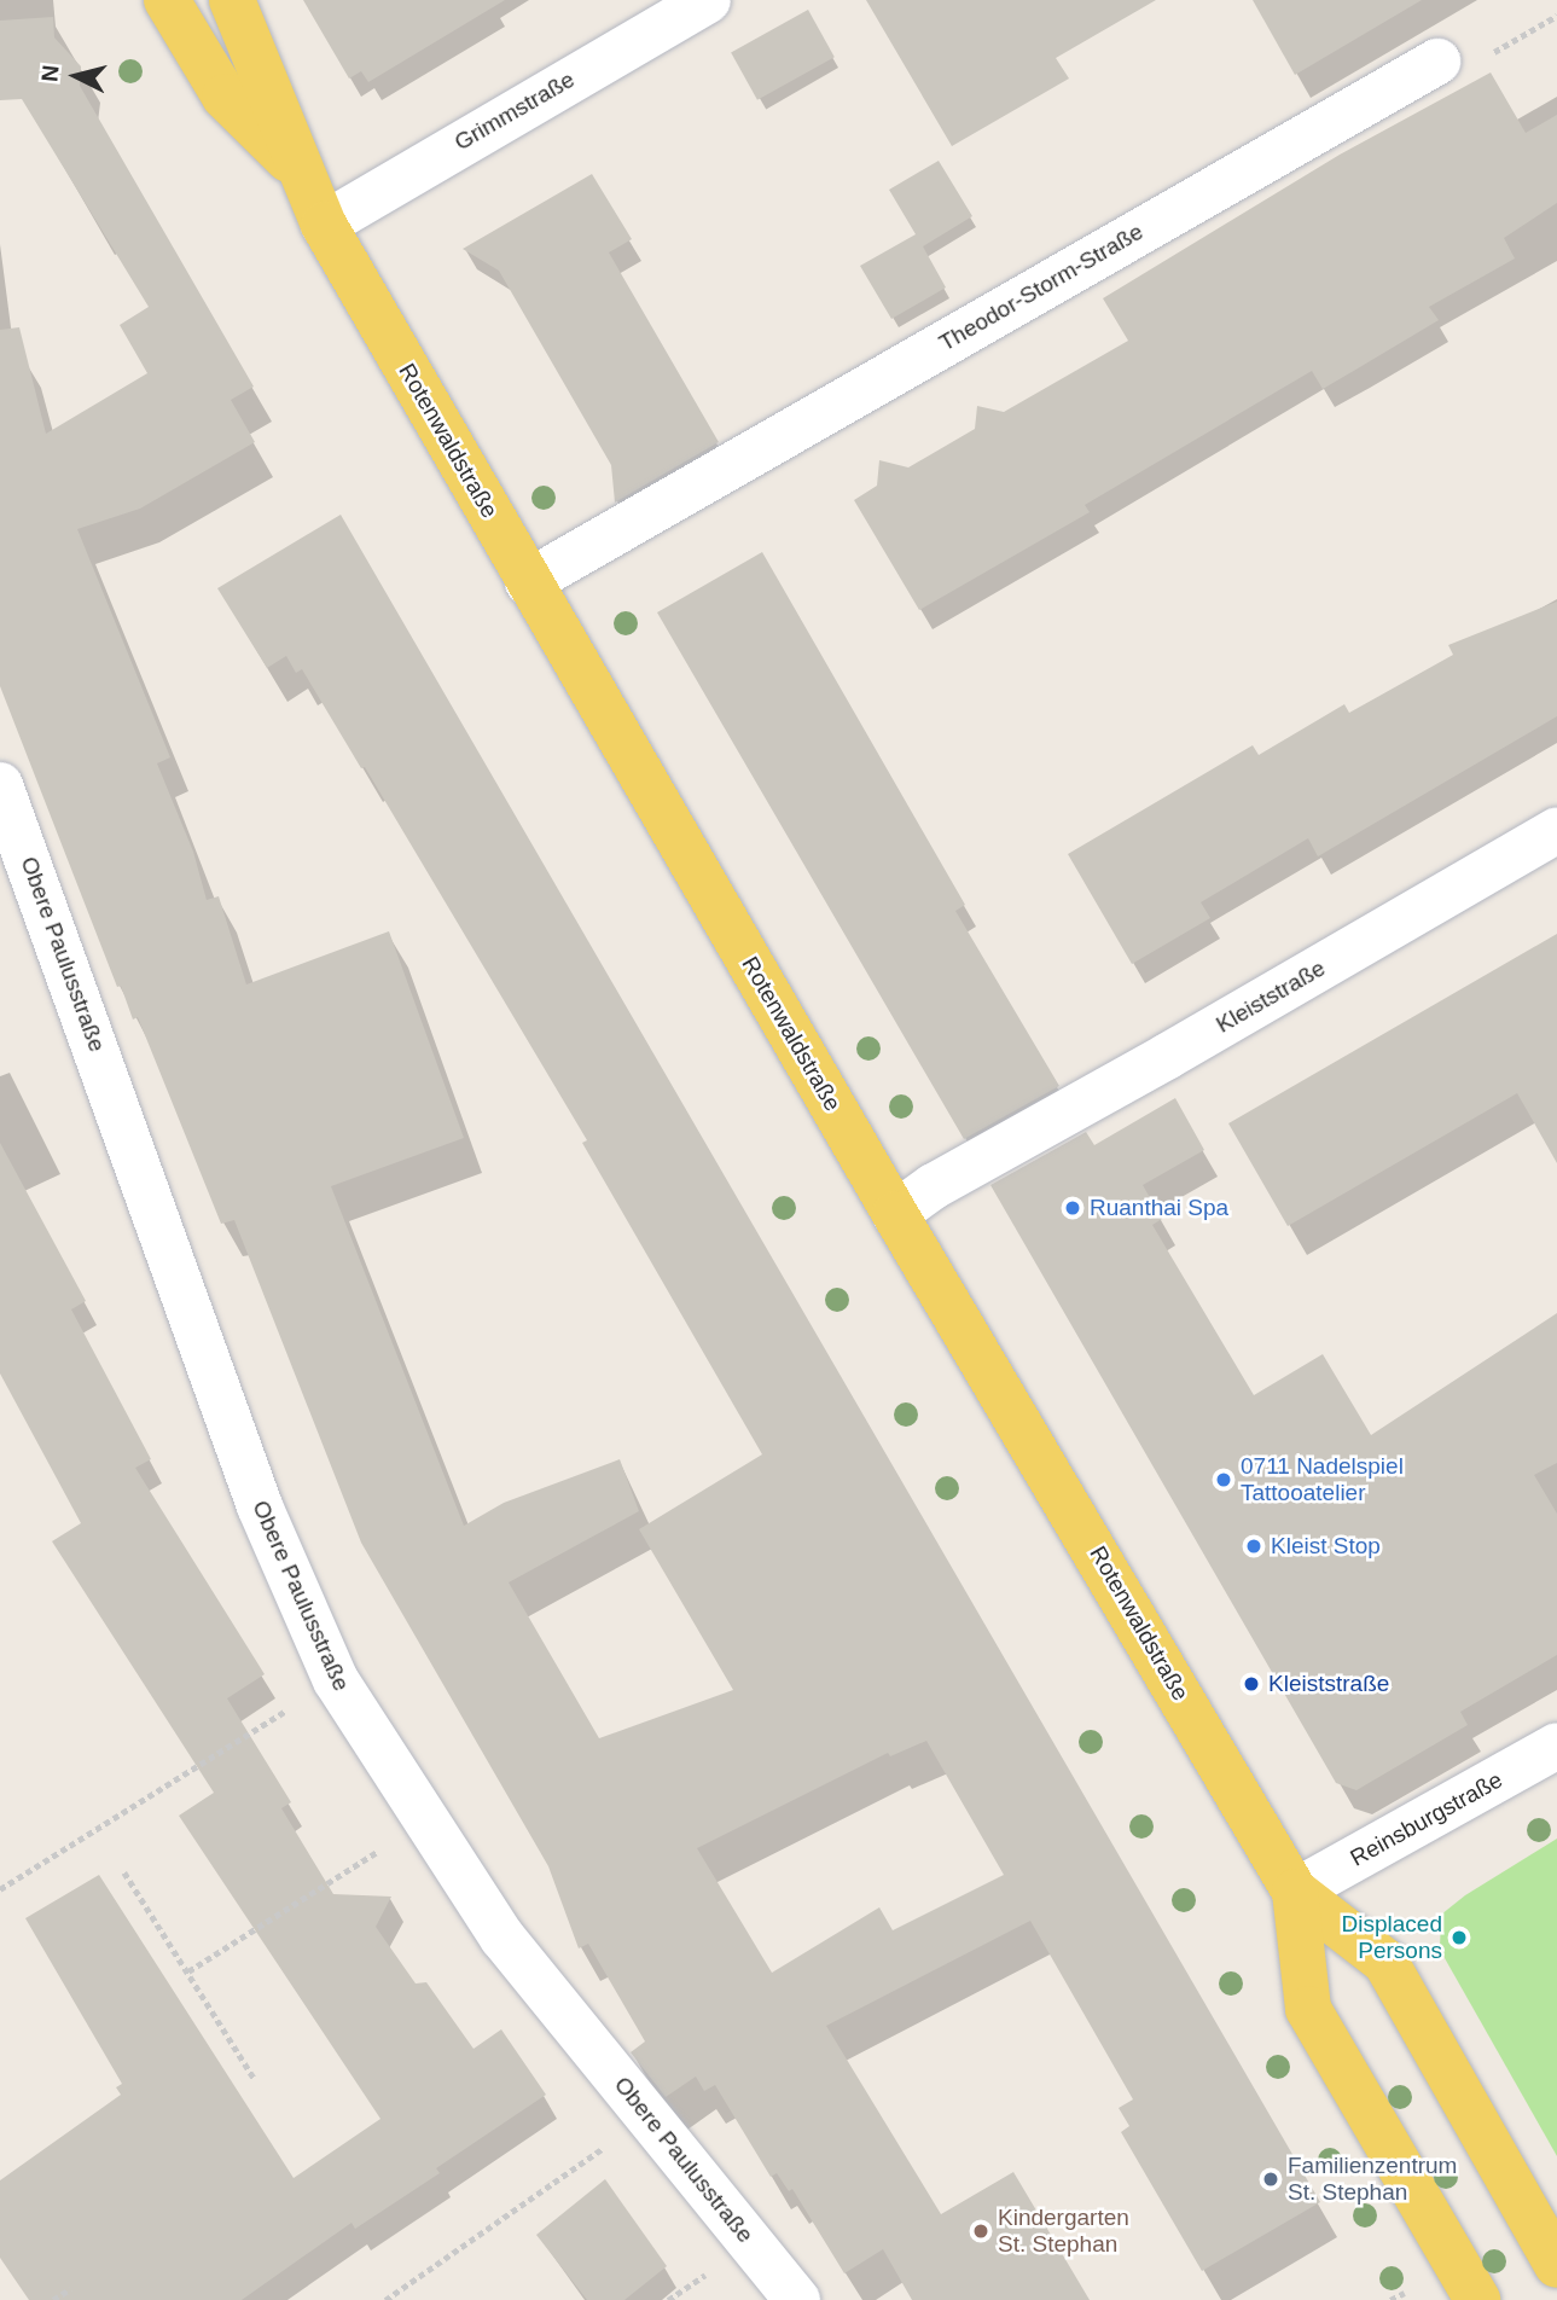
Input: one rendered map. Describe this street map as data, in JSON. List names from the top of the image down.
{
  "streets": {
    "main road": ["Rotenwaldstraße"],
    "street": [
      "Grimmstraße",
      "Theodor-Storm-Straße",
      "Obere Paulusstraße",
      "Kleiststraße",
      "Reinsburgstraße"
    ]
  },
  "crossings": [
    ["Grimmstraße", "Rotenwaldstraße"],
    ["Theodor-Storm-Straße", "Rotenwaldstraße"],
    ["Rotenwaldstraße", "Kleiststraße"],
    ["Rotenwaldstraße", "Reinsburgstraße"]
  ],
  "places": [
    "Ruanthai Spa",
    "0711 Nadelspiel Tattooatelier",
    "Kleist Stop",
    "Kleiststraße",
    "Displaced Persons",
    "Familienzentrum St. Stephan",
    "Kindergarten St. Stephan"
  ],
  "north": "left"
}
